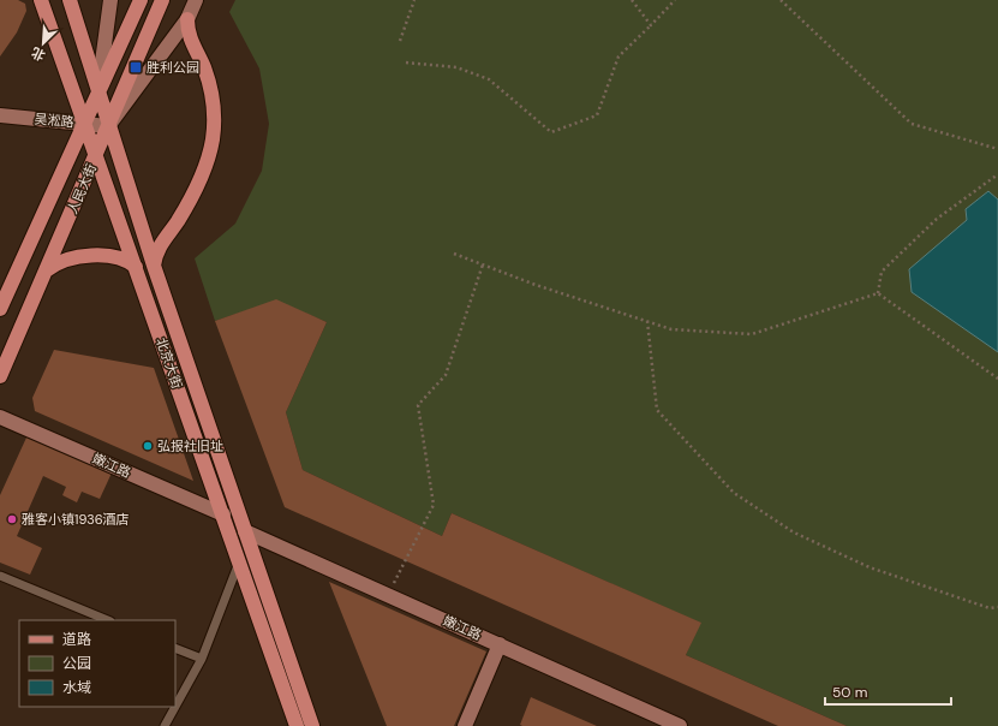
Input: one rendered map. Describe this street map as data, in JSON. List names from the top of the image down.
{
  "streets": {
    "main road": [
      "吴淞路",
      "人民大街",
      "北京大街",
      "嫩江路"
    ]
  },
  "crossings": [
    ["吴淞路", "人民大街"],
    ["吴淞路", "北京大街"],
    ["人民大街", "北京大街"],
    ["北京大街", "嫩江路"]
  ],
  "places": {
    "transit": ["胜利公园"],
    "other": ["弘报社旧址", "雅客小镇1936酒店"]
  },
  "legend": ["道路", "公园", "水域"],
  "scale_bar": "50 m",
  "north": "bottom left"
}
